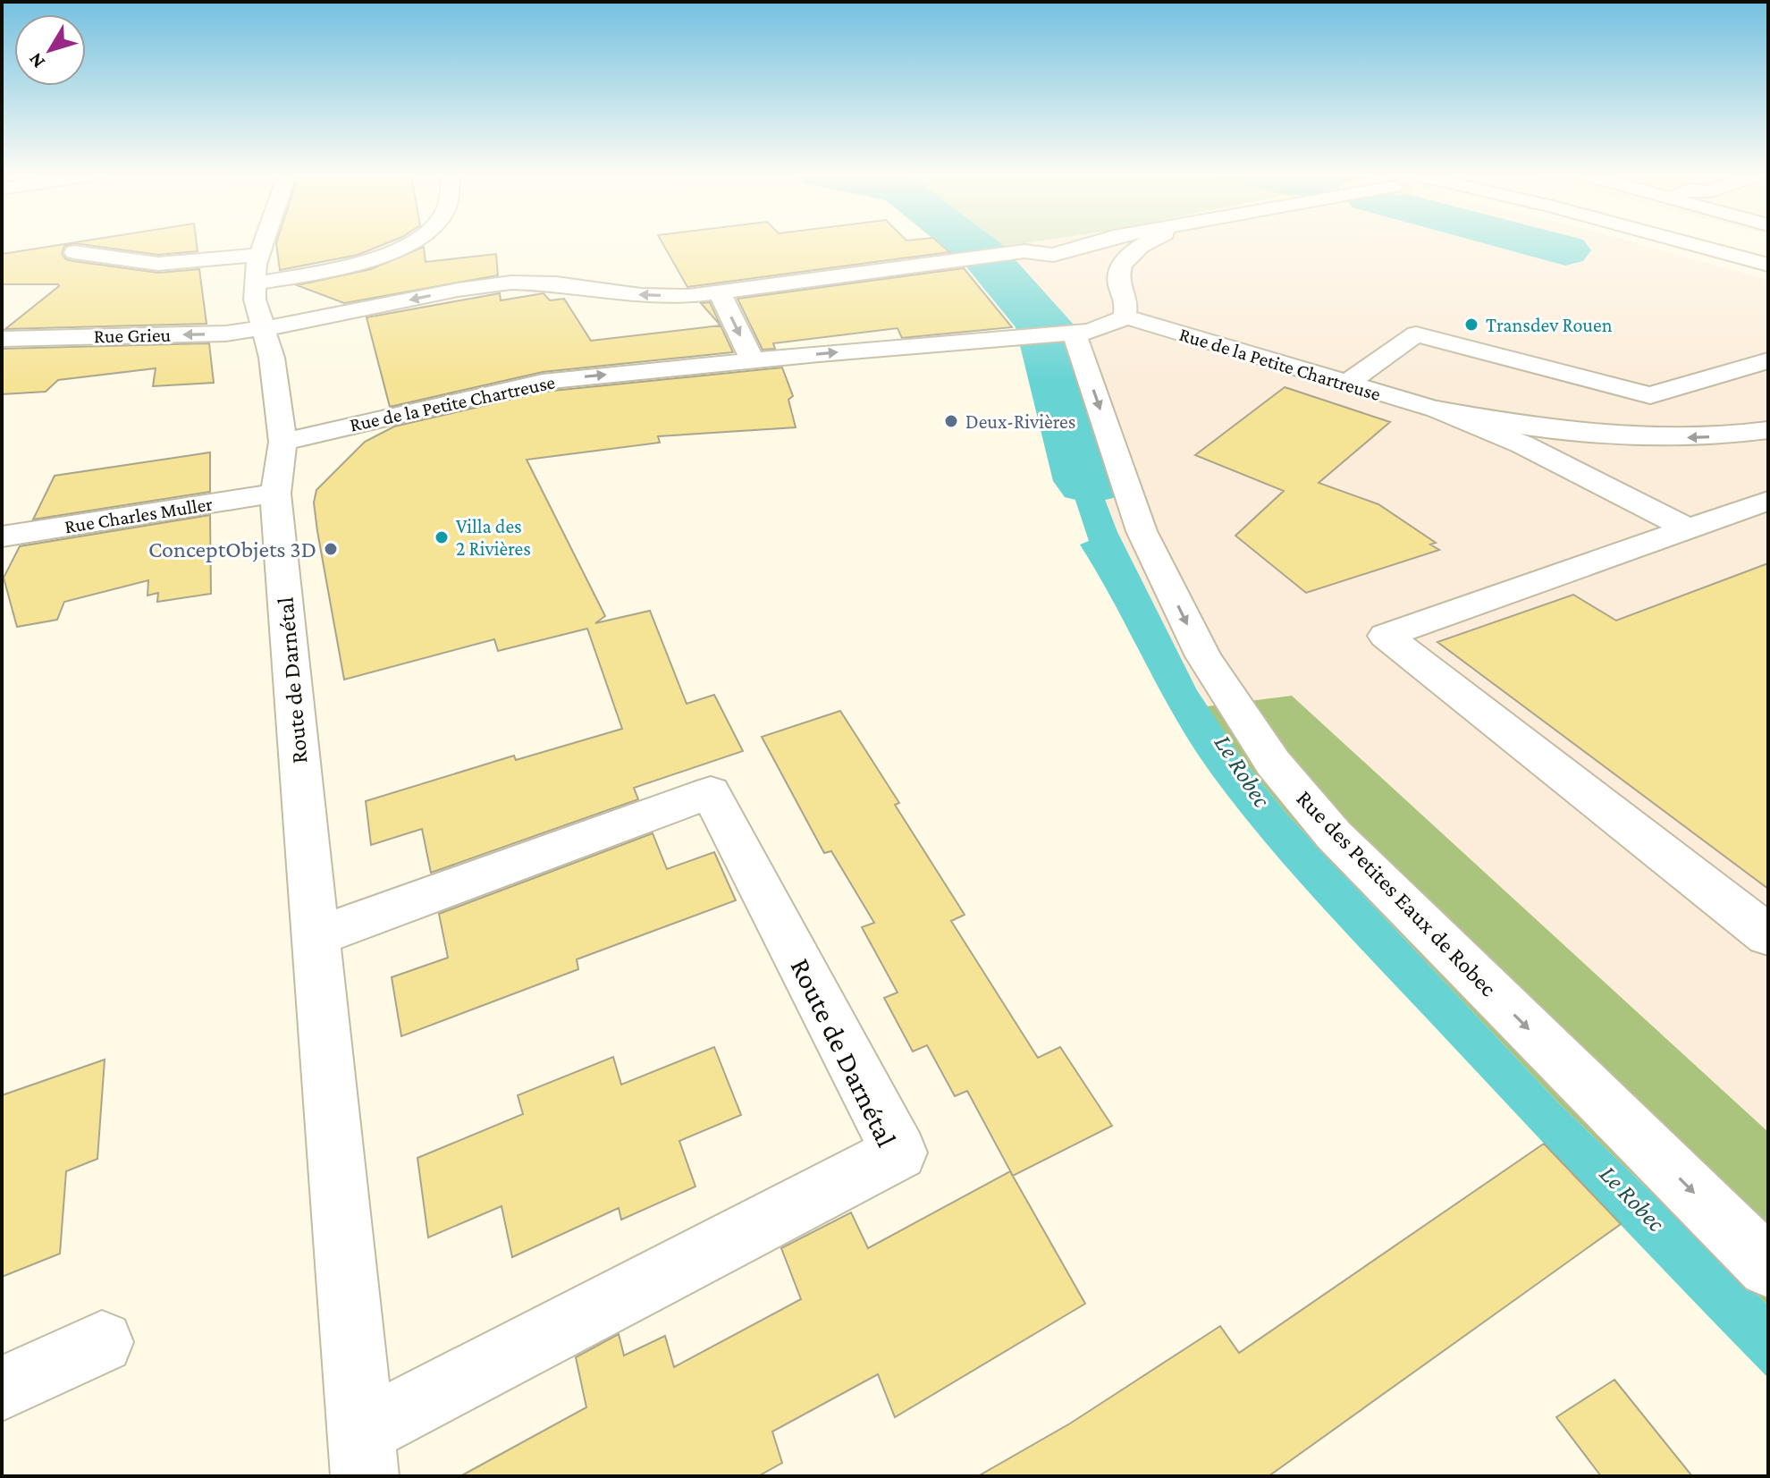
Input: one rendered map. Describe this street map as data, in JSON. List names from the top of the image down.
{
  "streets": {
    "main road": [
      "Rue Grieu",
      "Rue de la Petite Chartreuse",
      "Rue Charles Muller",
      "Route de Darnétal",
      "Rue des Petites Eaux de Robec"
    ]
  },
  "crossings": [
    ["Rue Grieu", "Route de Darnétal"],
    ["Rue de la Petite Chartreuse", "Route de Darnétal"],
    ["Rue de la Petite Chartreuse", "Rue des Petites Eaux de Robec"],
    ["Rue Charles Muller", "Route de Darnétal"]
  ],
  "one_way": ["Rue des Petites Eaux de Robec"],
  "water": ["Le Robec"],
  "places": [
    "Transdev Rouen",
    "Deux-Rivières",
    "Villa des 2 Rivières",
    "ConceptObjets 3D"
  ],
  "north": "bottom left"
}
